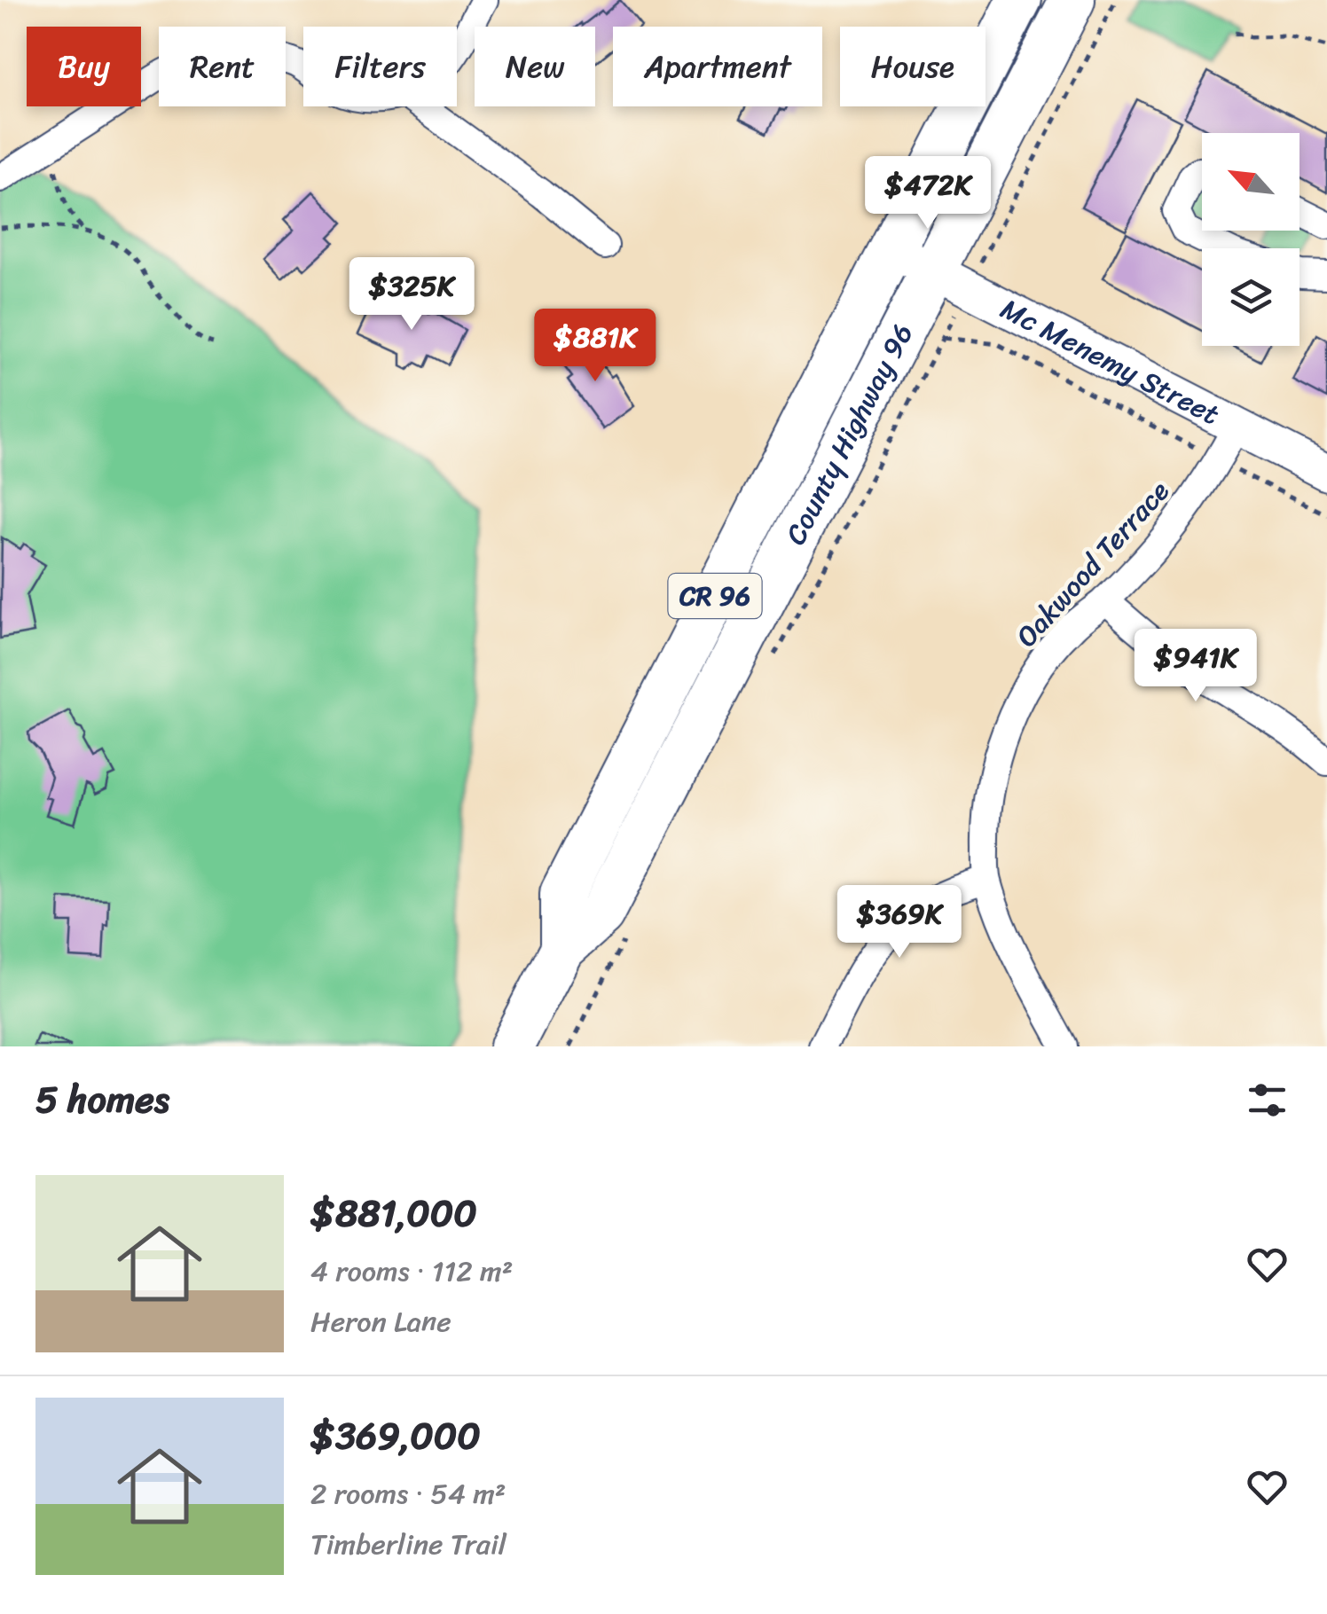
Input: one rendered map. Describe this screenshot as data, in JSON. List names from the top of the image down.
{
  "streets": {
    "main road": ["County Highway 96", "CR 96"],
    "street": ["Mc Menemy Street", "Oakwood Terrace"]
  },
  "crossings": [
    ["Mc Menemy Street", "County Highway 96"],
    ["Mc Menemy Street", "Oakwood Terrace"]
  ],
  "north": "top left",
  "page": {
    "chip": [
      "Buy",
      "Rent",
      "Filters",
      "New",
      "Apartment",
      "House"
    ],
    "price": [
      "$472K",
      "$325K",
      "$881K",
      "$941K",
      "$369K"
    ],
    "heading": "5 homes",
    "list": [
      {
        "name": "$881,000",
        "note": "4 rooms · 112 m² · Heron Lane"
      },
      {
        "name": "$369,000",
        "note": "2 rooms · 54 m² · Timberline Trail"
      }
    ]
  }
}
